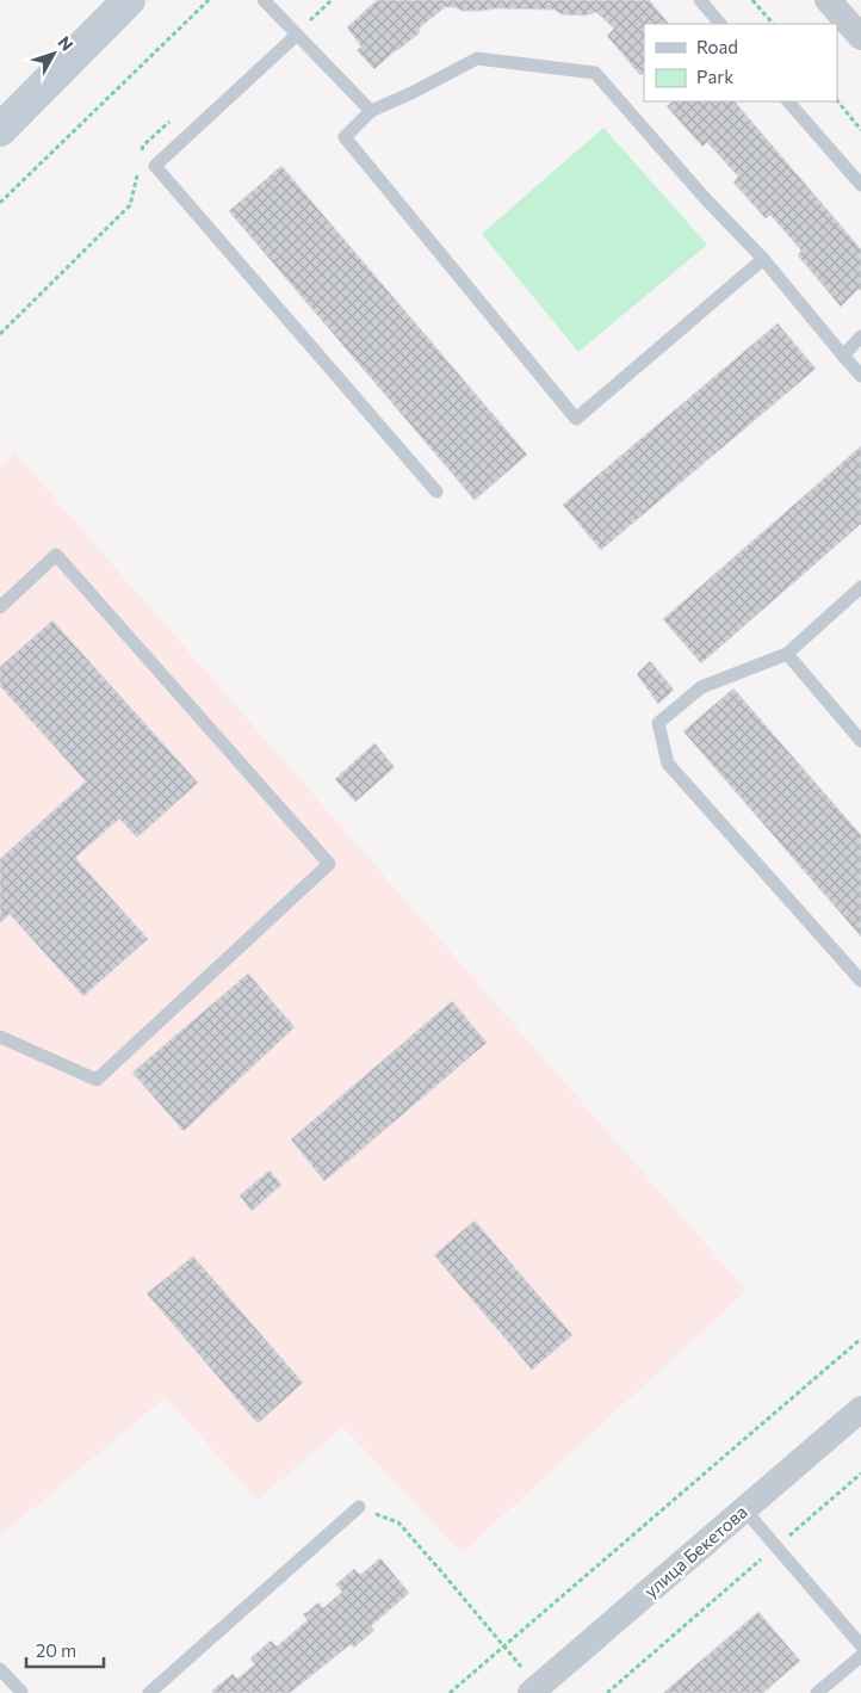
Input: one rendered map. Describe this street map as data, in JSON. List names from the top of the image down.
{
  "streets": {
    "street": ["улица Бекетова"]
  },
  "legend": ["Road", "Park"],
  "scale_bar": "20 m",
  "north": "top right"
}
